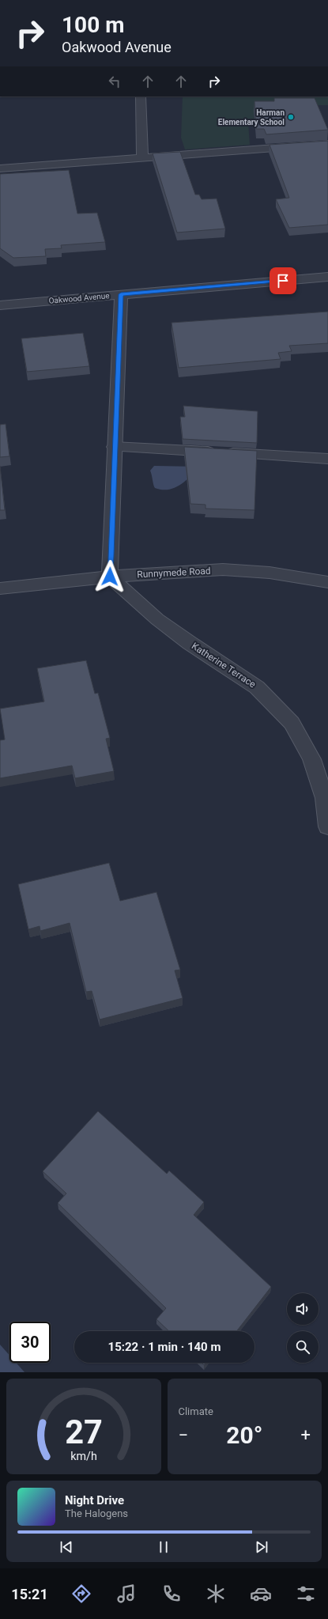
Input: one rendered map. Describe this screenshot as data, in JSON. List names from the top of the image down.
{
  "streets": {
    "street": ["Oakwood Avenue", "Runnymede Road", "Katherine Terrace"]
  },
  "crossings": [
    ["Runnymede Road", "Katherine Terrace"]
  ],
  "places": ["Harman Elementary School"],
  "page": {
    "turn": ["100 m", "Oakwood Avenue"],
    "limit": "30",
    "trip": "15:22 · 1 min · 140 m",
    "tile": "Climate",
    "heat": ["−", "20°", "+"],
    "song": ["Night Drive", "The Halogens"],
    "tabs": "15:21",
    "gauge": ["27", "km/h"]
  }
}
